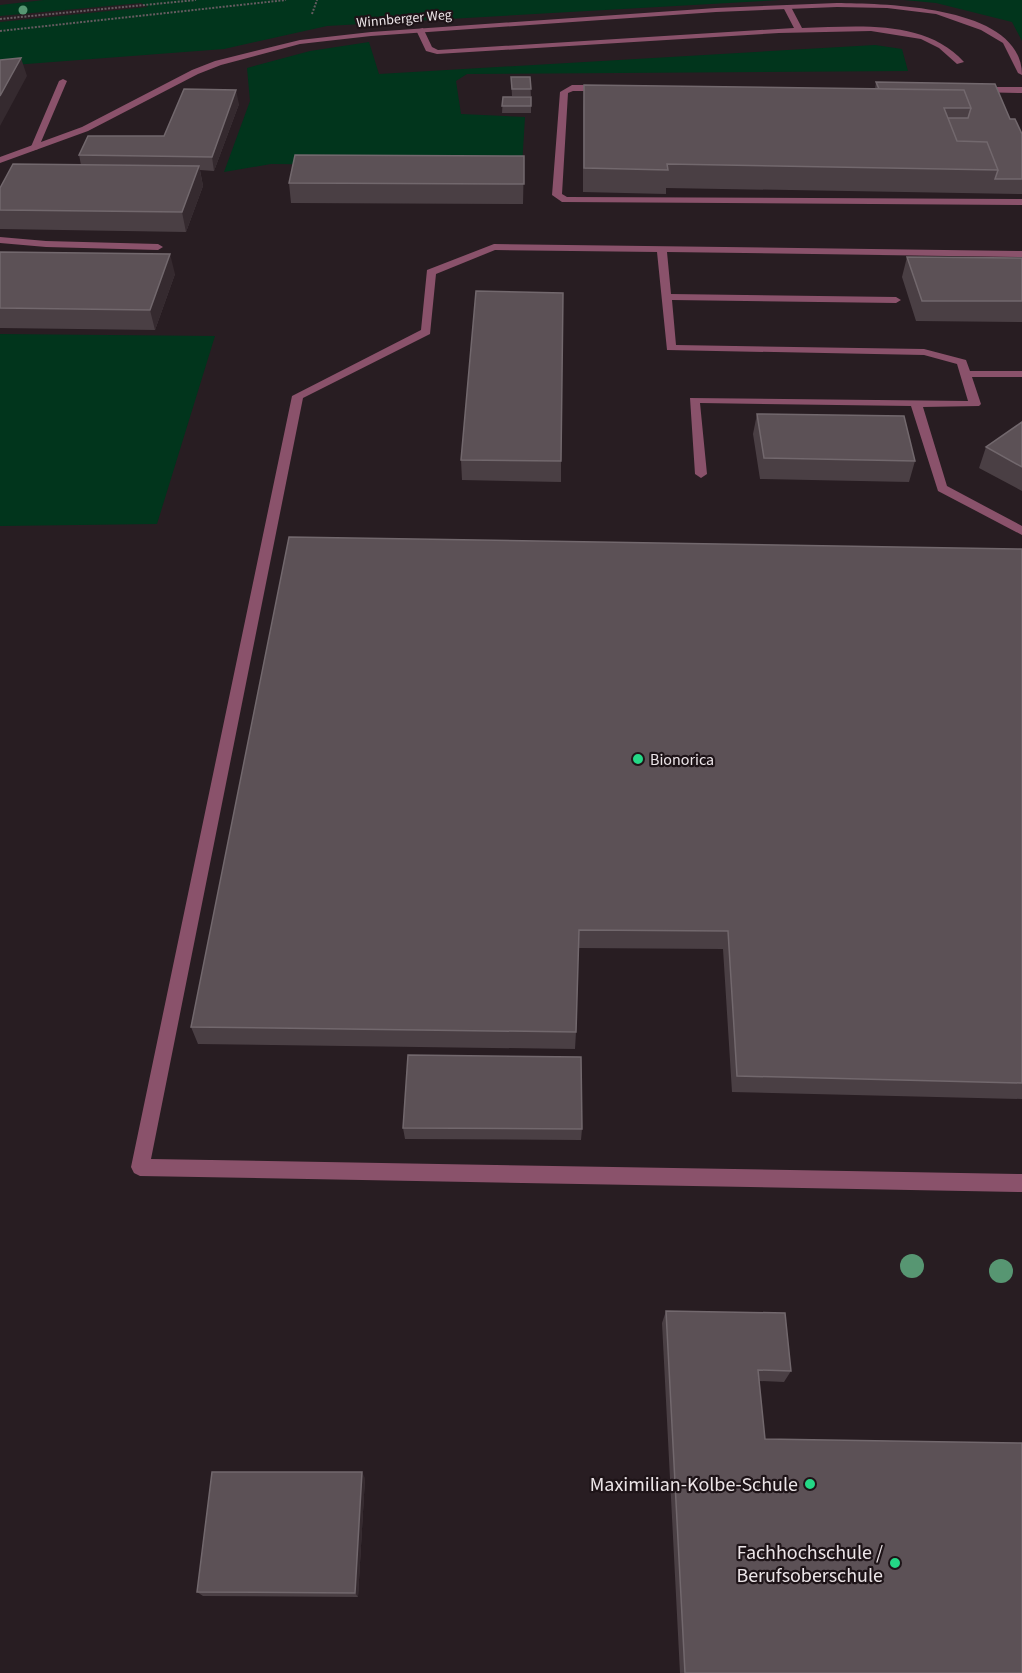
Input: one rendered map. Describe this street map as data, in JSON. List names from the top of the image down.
{
  "streets": {
    "street": ["Winnberger Weg"]
  },
  "places": ["Bionorica", "Maximilian-Kolbe-Schule", "Fachhochschule / Berufsoberschule"]
}
